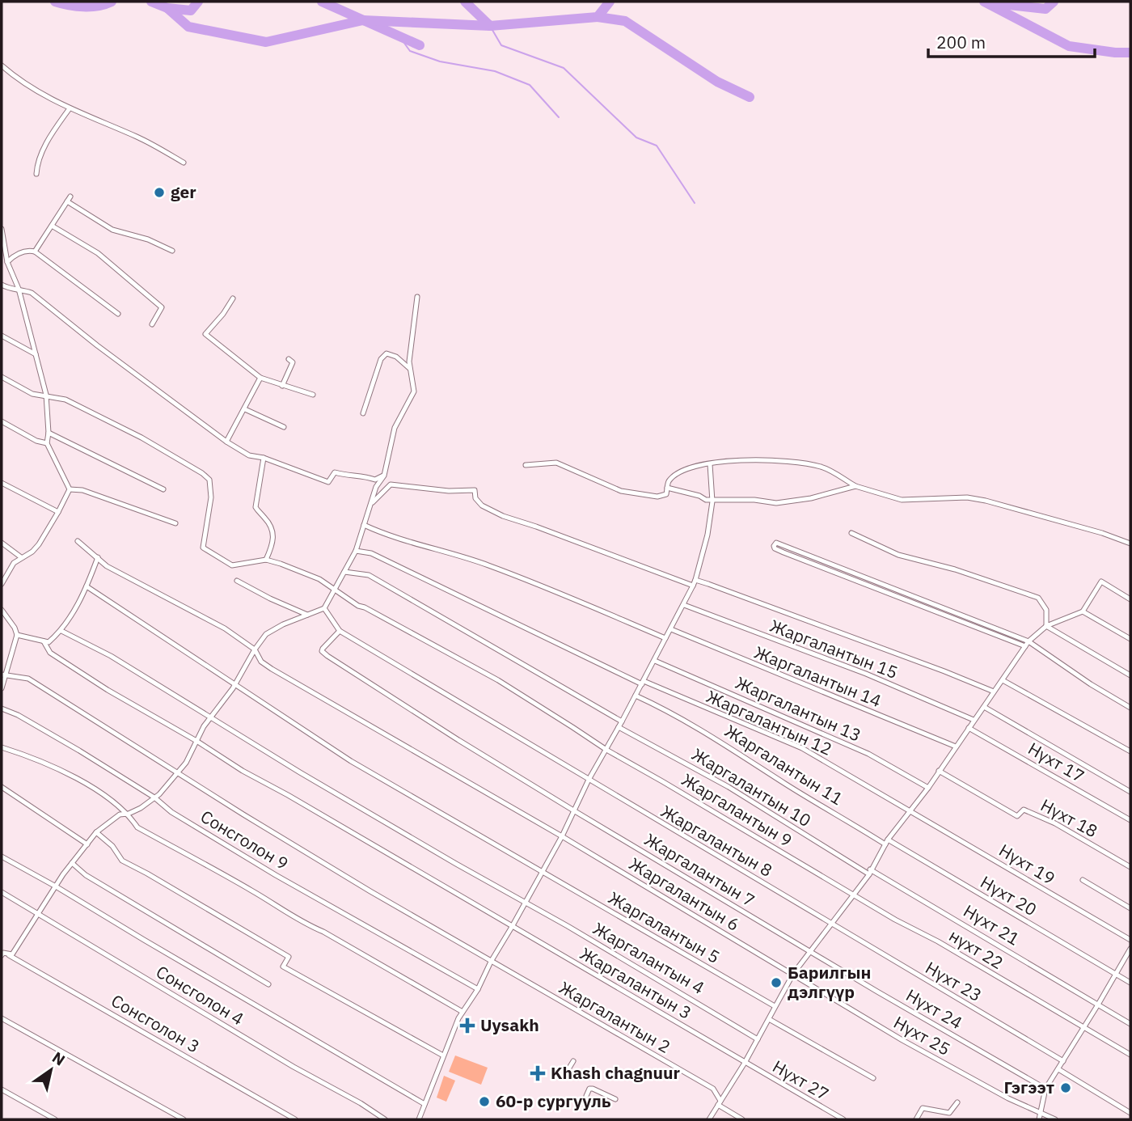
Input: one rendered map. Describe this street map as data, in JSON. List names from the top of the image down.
{
  "streets": {
    "street": [
      "Жаргалантын 15",
      "Жаргалантын 14",
      "Жаргалантын 13",
      "Жаргалантын 12",
      "Нүхт 17",
      "Жаргалантын 11",
      "Жаргалантын 10",
      "Жаргалантын 9",
      "Нүхт 18",
      "Сонсголон 9",
      "Жаргалантын 8",
      "Нүхт 19",
      "Жаргалантын 7",
      "Жаргалантын 6",
      "Нүхт 20",
      "Нүхт 21",
      "Жаргалантын 5",
      "нүхт 22",
      "Жаргалантын 4",
      "Нүхт 23",
      "Жаргалантын 3",
      "Сонсголон 4",
      "Нүхт 24",
      "Жаргалантын 2",
      "Сонсголон 3",
      "Нүхт 25",
      "Нүхт 27"
    ]
  },
  "crossings": [
    ["Жаргалантын 12", "Нүхт 19"],
    ["Жаргалантын 11", "Нүхт 20"],
    ["Жаргалантын 10", "Нүхт 21"],
    ["Жаргалантын 9", "нүхт 22"],
    ["Жаргалантын 8", "Жаргалантын 7"],
    ["Жаргалантын 8", "Нүхт 23"],
    ["Жаргалантын 7", "Нүхт 24"],
    ["Жаргалантын 6", "Нүхт 25"],
    ["Жаргалантын 3", "Нүхт 27"]
  ],
  "places": {
    "other": [
      "ger",
      "Барилгын дэлгүүр",
      "Гэгээт",
      "60-р сургууль"
    ],
    "health": ["Uysakh", "Khash chagnuur"]
  },
  "scale_bar": "200 m",
  "north": "top right"
}
